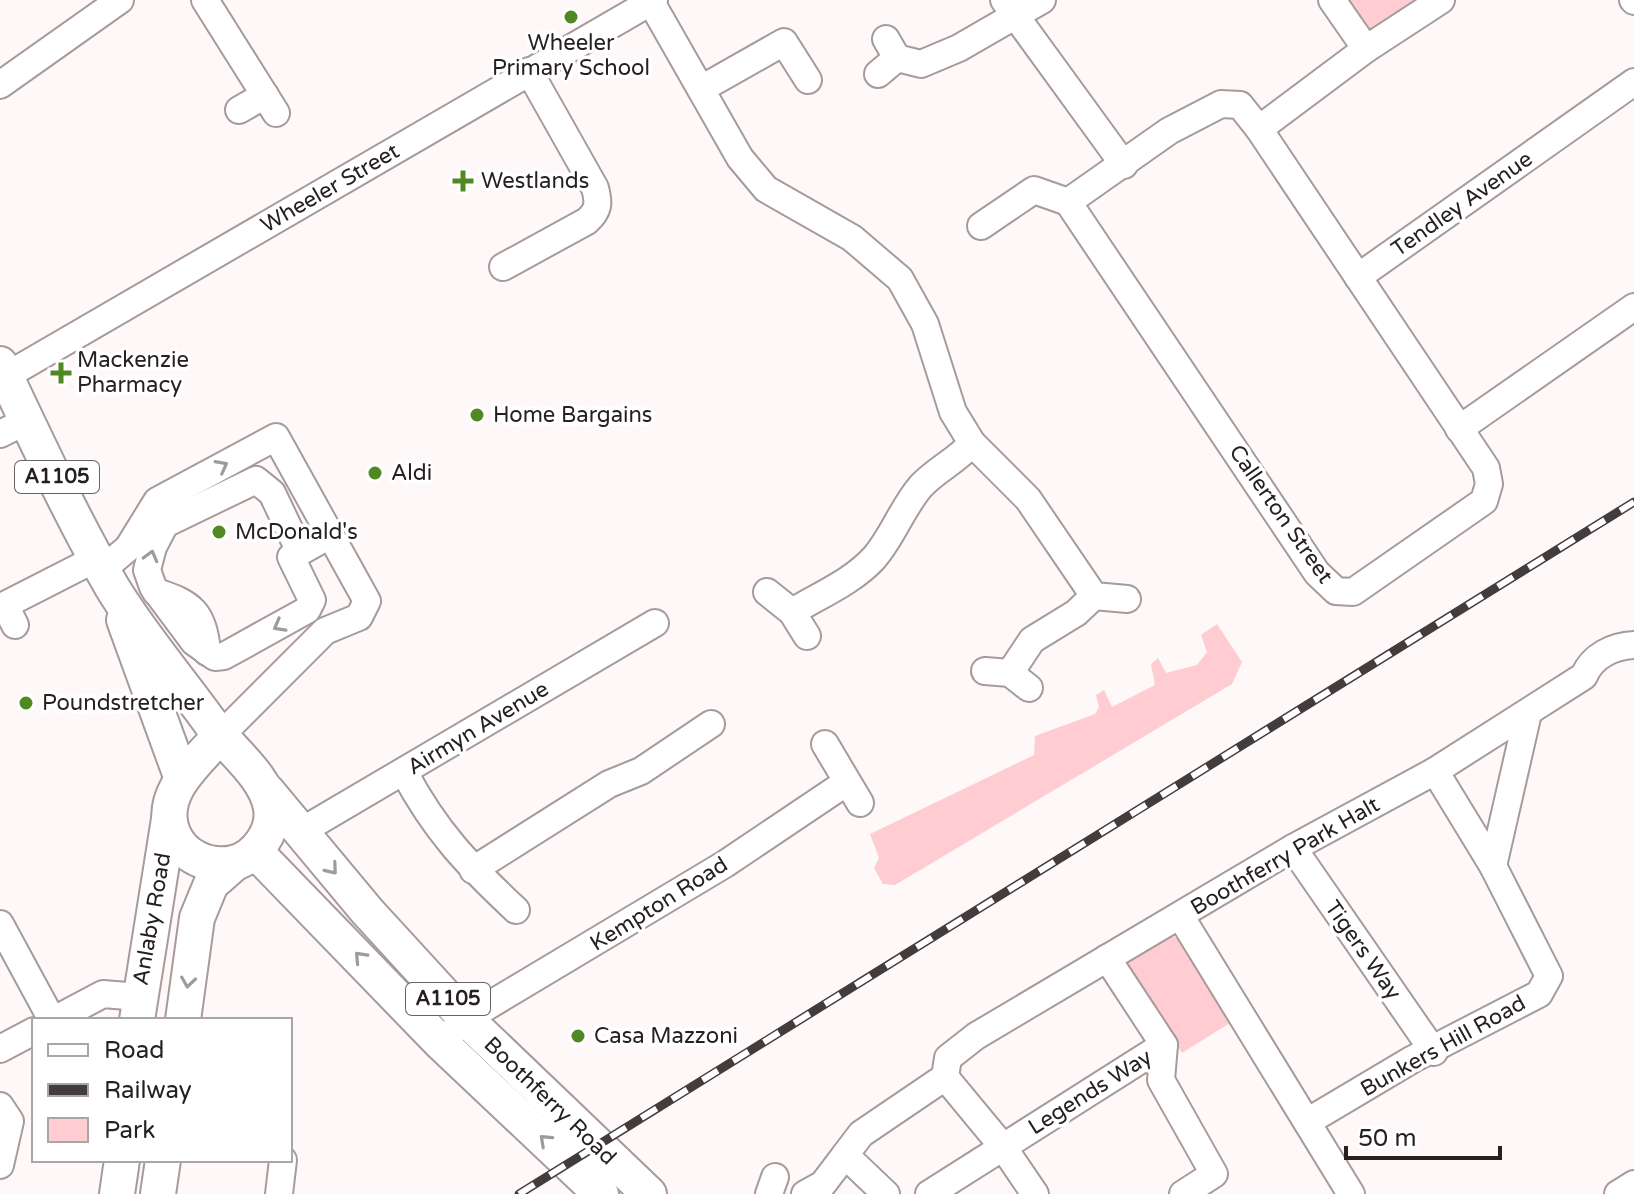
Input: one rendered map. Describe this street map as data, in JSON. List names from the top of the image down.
{
  "streets": {
    "main road": ["A1105", "Anlaby Road", "Boothferry Road"],
    "street": [
      "Wheeler Street",
      "Tendley Avenue",
      "Callerton Street",
      "Airmyn Avenue",
      "Boothferry Park Halt",
      "Kempton Road",
      "Tigers Way",
      "Bunkers Hill Road",
      "Legends Way"
    ]
  },
  "crossings": [
    ["Wheeler Street", "A1105"],
    ["Tendley Avenue", "Callerton Street"],
    ["A1105", "Anlaby Road"],
    ["A1105", "Boothferry Road"],
    ["Airmyn Avenue", "Boothferry Road"],
    ["Boothferry Park Halt", "Tigers Way"],
    ["Boothferry Park Halt", "Bunkers Hill Road"],
    ["Boothferry Park Halt", "Legends Way"],
    ["Kempton Road", "Boothferry Road"],
    ["Anlaby Road", "Boothferry Road"],
    ["Tigers Way", "Bunkers Hill Road"]
  ],
  "places": {
    "other": [
      "Wheeler Primary School",
      "Home Bargains",
      "Aldi",
      "McDonald's",
      "Poundstretcher",
      "Casa Mazzoni"
    ],
    "health": ["Westlands", "Mackenzie Pharmacy"]
  },
  "legend": ["Road", "Railway", "Park"],
  "scale_bar": "50 m"
}
